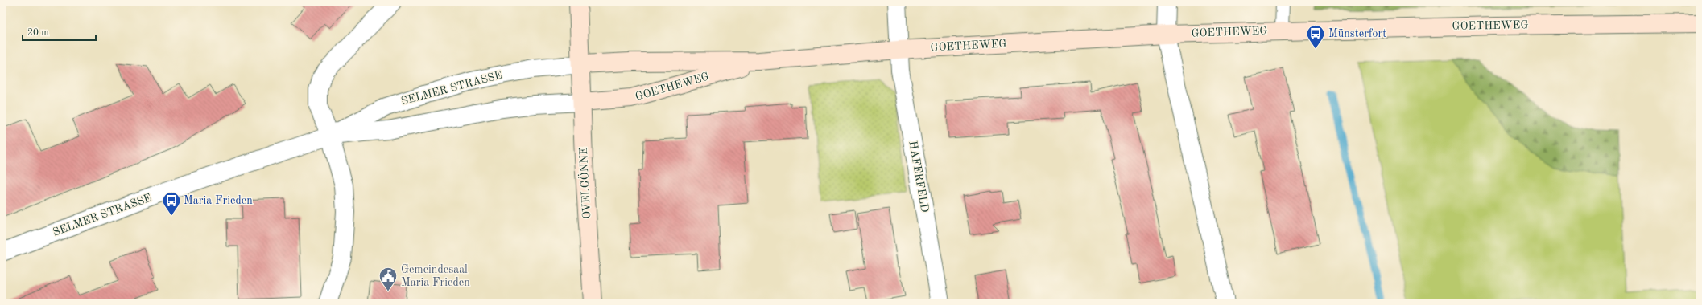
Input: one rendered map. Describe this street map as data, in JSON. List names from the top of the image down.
{
  "streets": {
    "street": [
      "GOETHEWEG",
      "SELMER STRASSE",
      "HAFERFELD",
      "OVELGÖNNE"
    ]
  },
  "crossings": [
    ["GOETHEWEG", "SELMER STRASSE"],
    ["GOETHEWEG", "HAFERFELD"],
    ["GOETHEWEG", "OVELGÖNNE"],
    ["SELMER STRASSE", "OVELGÖNNE"]
  ],
  "places": {
    "bus stop": ["Münsterfort", "Maria Frieden"],
    "public building": ["Gemeindesaal Maria Frieden"]
  },
  "scale_bar": "20 m"
}
